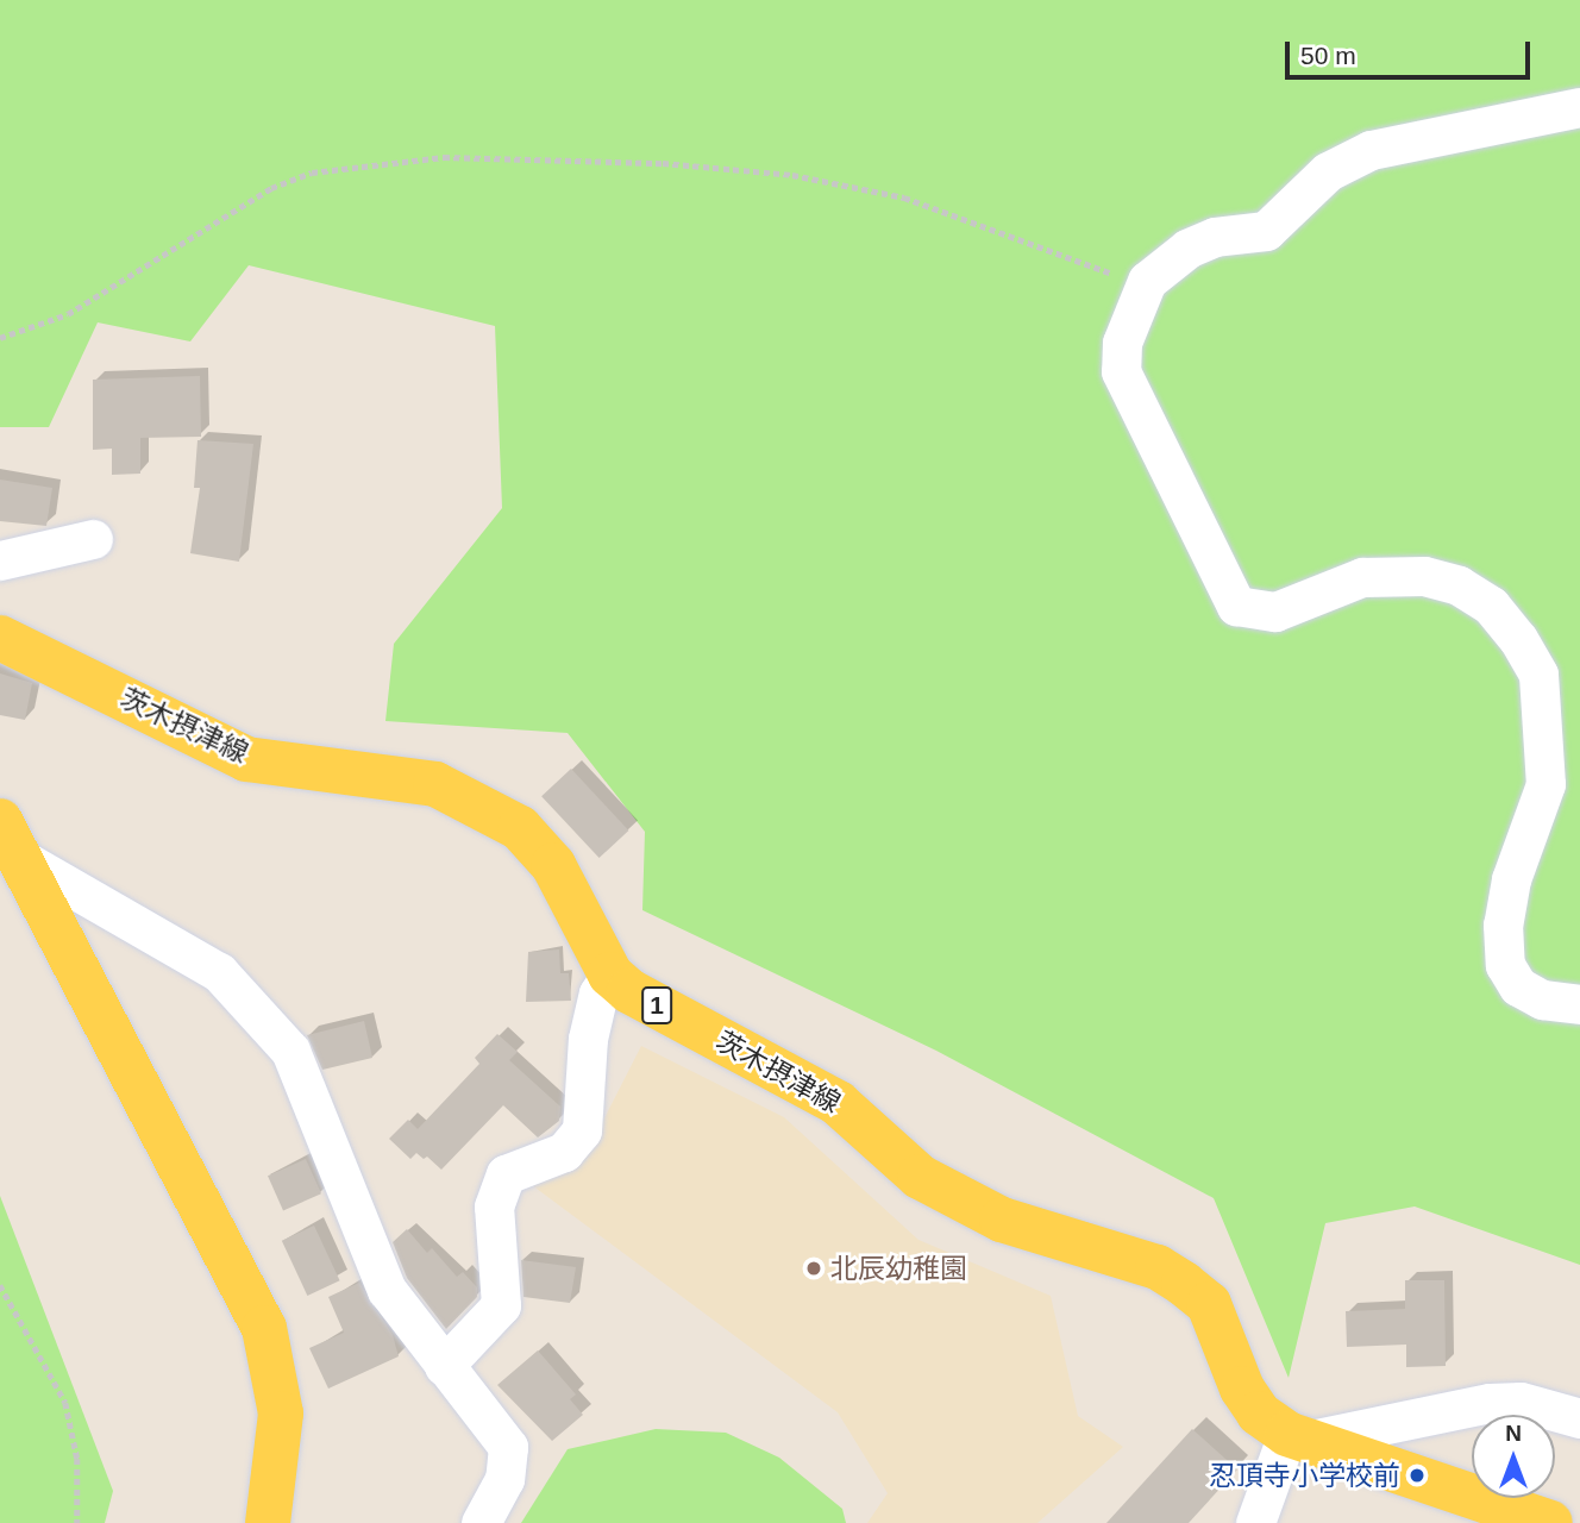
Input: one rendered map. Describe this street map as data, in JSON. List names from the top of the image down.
{
  "streets": {
    "main road": ["茨木摂津線", "1"]
  },
  "places": ["北辰幼稚園", "忍頂寺小学校前"],
  "scale_bar": "50 m",
  "north": "top"
}
